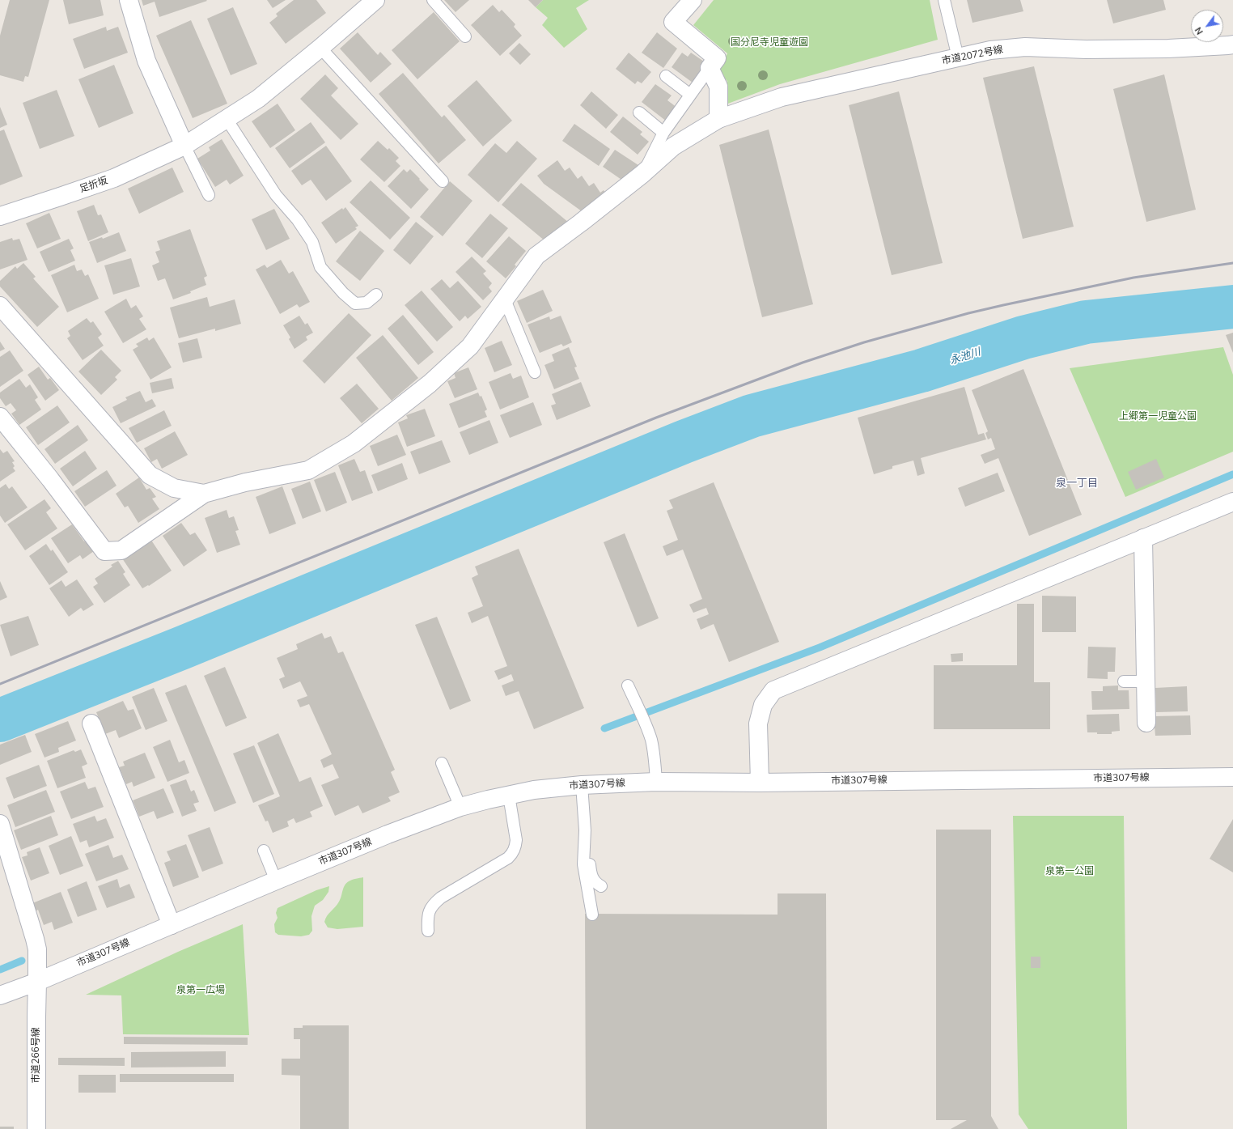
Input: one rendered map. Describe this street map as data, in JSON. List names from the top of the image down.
{
  "streets": {
    "street": [
      "市道2072号線",
      "足折坂",
      "市道307号線",
      "市道266号線"
    ]
  },
  "crossings": [
    ["市道307号線", "市道266号線"]
  ],
  "districts": ["泉一丁目"],
  "water": ["永池川"],
  "parks": [
    "国分尼寺児童遊園",
    "上郷第一児童公園",
    "泉第一公園",
    "泉第一広場"
  ],
  "north": "bottom left"
}
